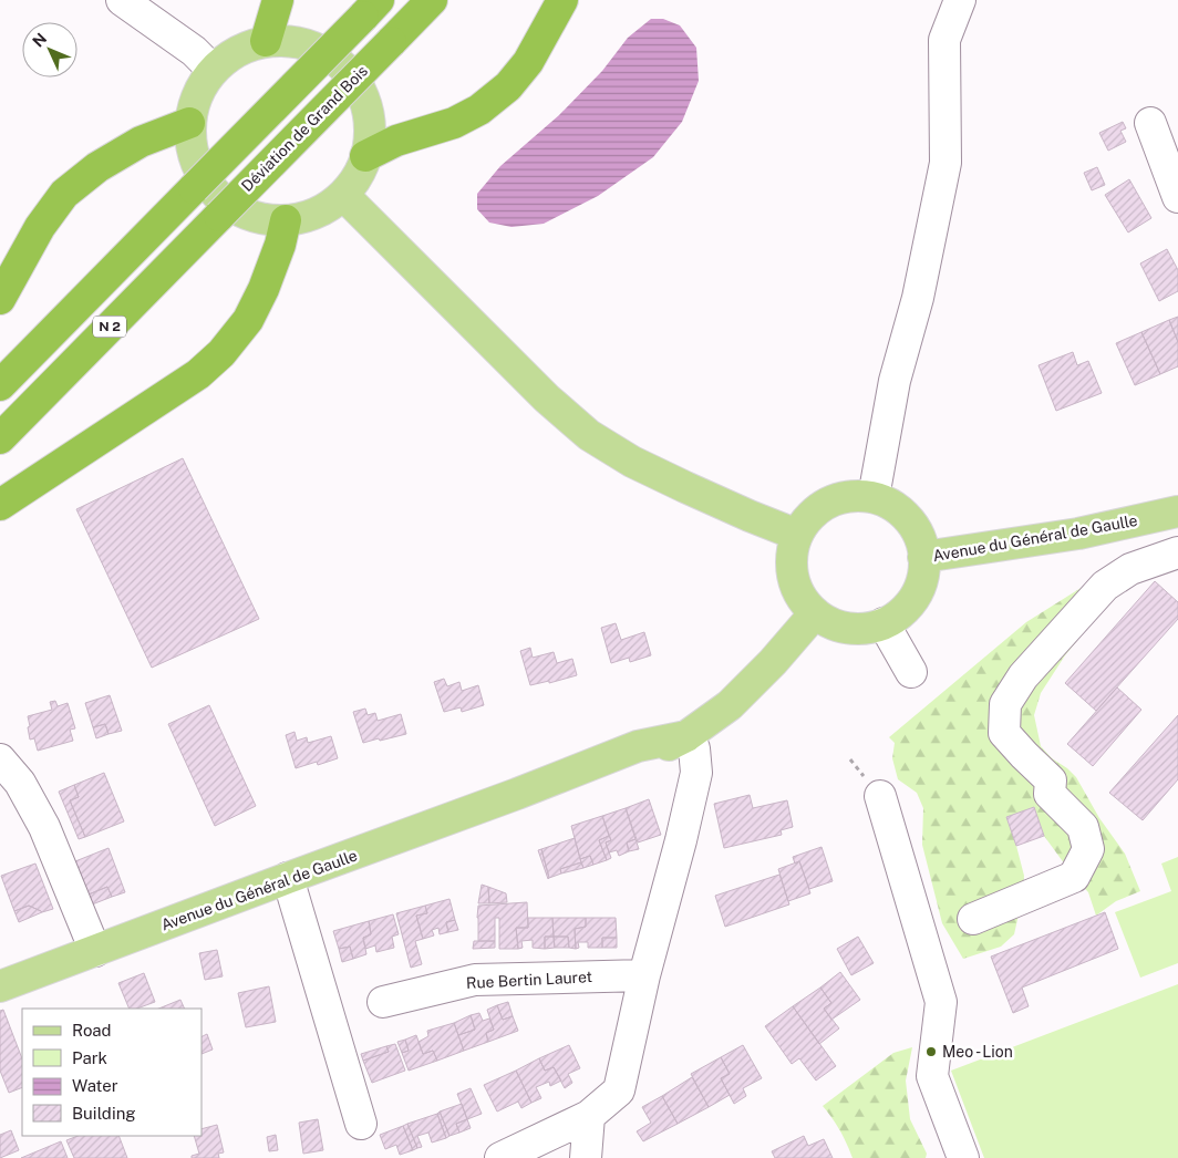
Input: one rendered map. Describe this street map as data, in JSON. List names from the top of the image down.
{
  "streets": {
    "highway": ["Déviation de Grand Bois", "N 2"],
    "main road": ["Avenue du Général de Gaulle"],
    "street": ["Rue Bertin Lauret"]
  },
  "places": ["Meo - Lion"],
  "legend": [
    "Road",
    "Park",
    "Water",
    "Building"
  ],
  "north": "top left"
}
